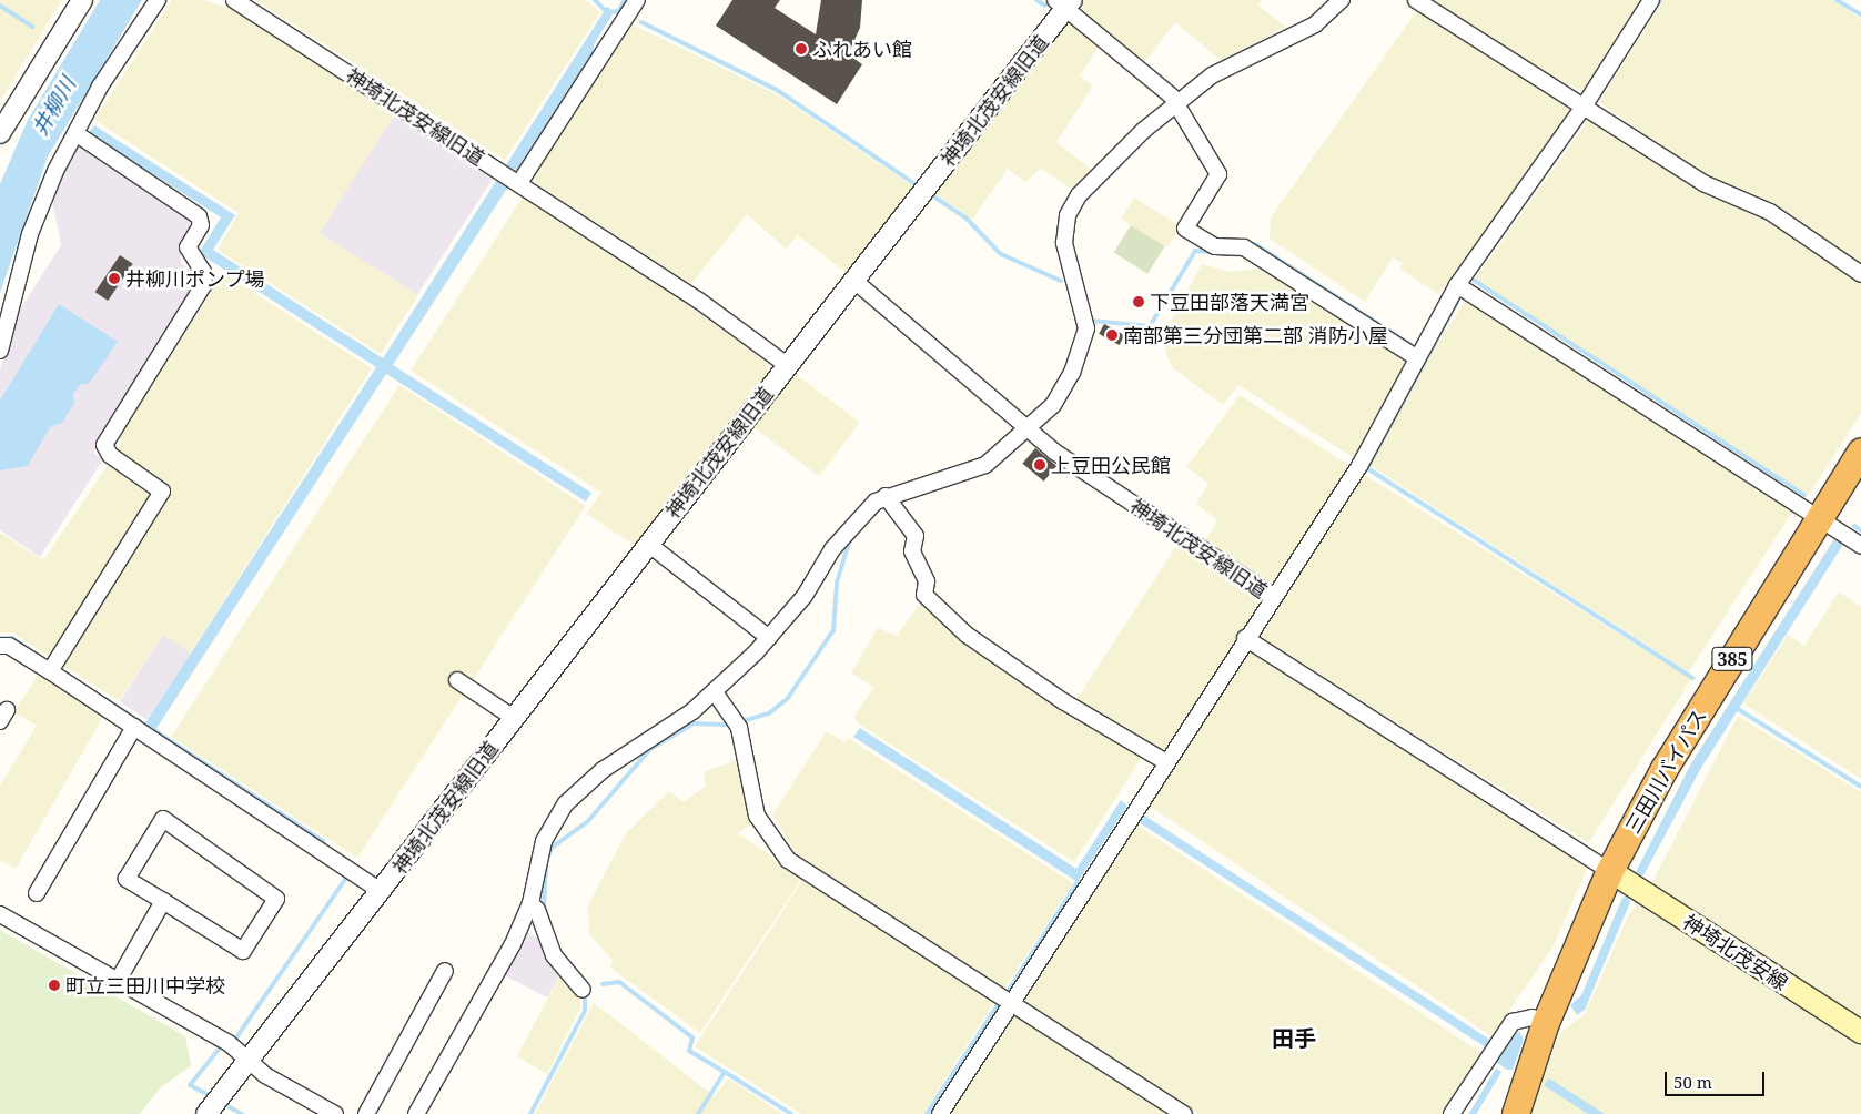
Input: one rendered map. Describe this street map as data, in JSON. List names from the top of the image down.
{
  "streets": {
    "highway": ["385", "三田川バイパス"],
    "main road": ["神埼北茂安線"],
    "street": ["神埼北茂安線旧道"]
  },
  "crossings": [
    ["三田川バイパス", "神埼北茂安線"]
  ],
  "districts": ["田手"],
  "water": ["井柳川"],
  "places": [
    "ふれあい館",
    "井柳川ポンプ場",
    "下豆田部落天満宮",
    "南部第三分団第二部 消防小屋",
    "上豆田公民館",
    "町立三田川中学校"
  ],
  "scale_bar": "50 m"
}
